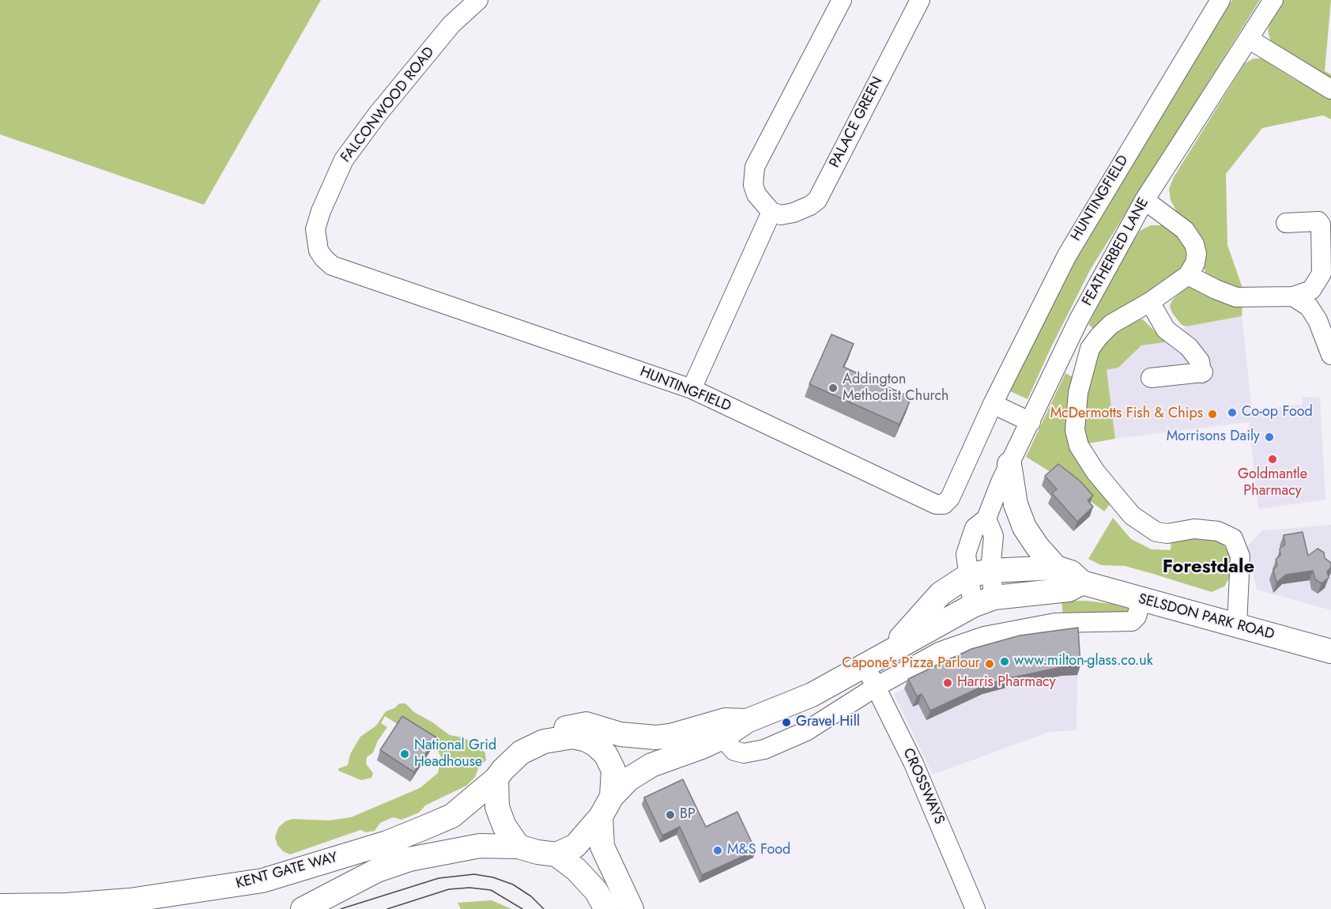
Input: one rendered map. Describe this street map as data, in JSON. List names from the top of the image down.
{
  "streets": {
    "main road": ["SELSDON PARK ROAD", "KENT GATE WAY"],
    "street": [
      "FALCONWOOD ROAD",
      "PALACE GREEN",
      "HUNTINGFIELD",
      "FEATHERBED LANE",
      "CROSSWAYS"
    ]
  },
  "crossings": [
    ["FALCONWOOD ROAD", "HUNTINGFIELD"],
    ["FEATHERBED LANE", "SELSDON PARK ROAD"],
    ["SELSDON PARK ROAD", "CROSSWAYS"],
    ["SELSDON PARK ROAD", "KENT GATE WAY"]
  ],
  "districts": ["Forestdale"],
  "places": [
    "Addington Methodist Church",
    "Co-op Food",
    "McDermotts Fish & Chips",
    "Morrisons Daily",
    "Goldmantle Pharmacy",
    "www.milton-glass.co.uk",
    "Capone's Pizza Parlour",
    "Harris Pharmacy",
    "Gravel Hill",
    "National Grid Headhouse",
    "BP",
    "M&S Food"
  ]
}
